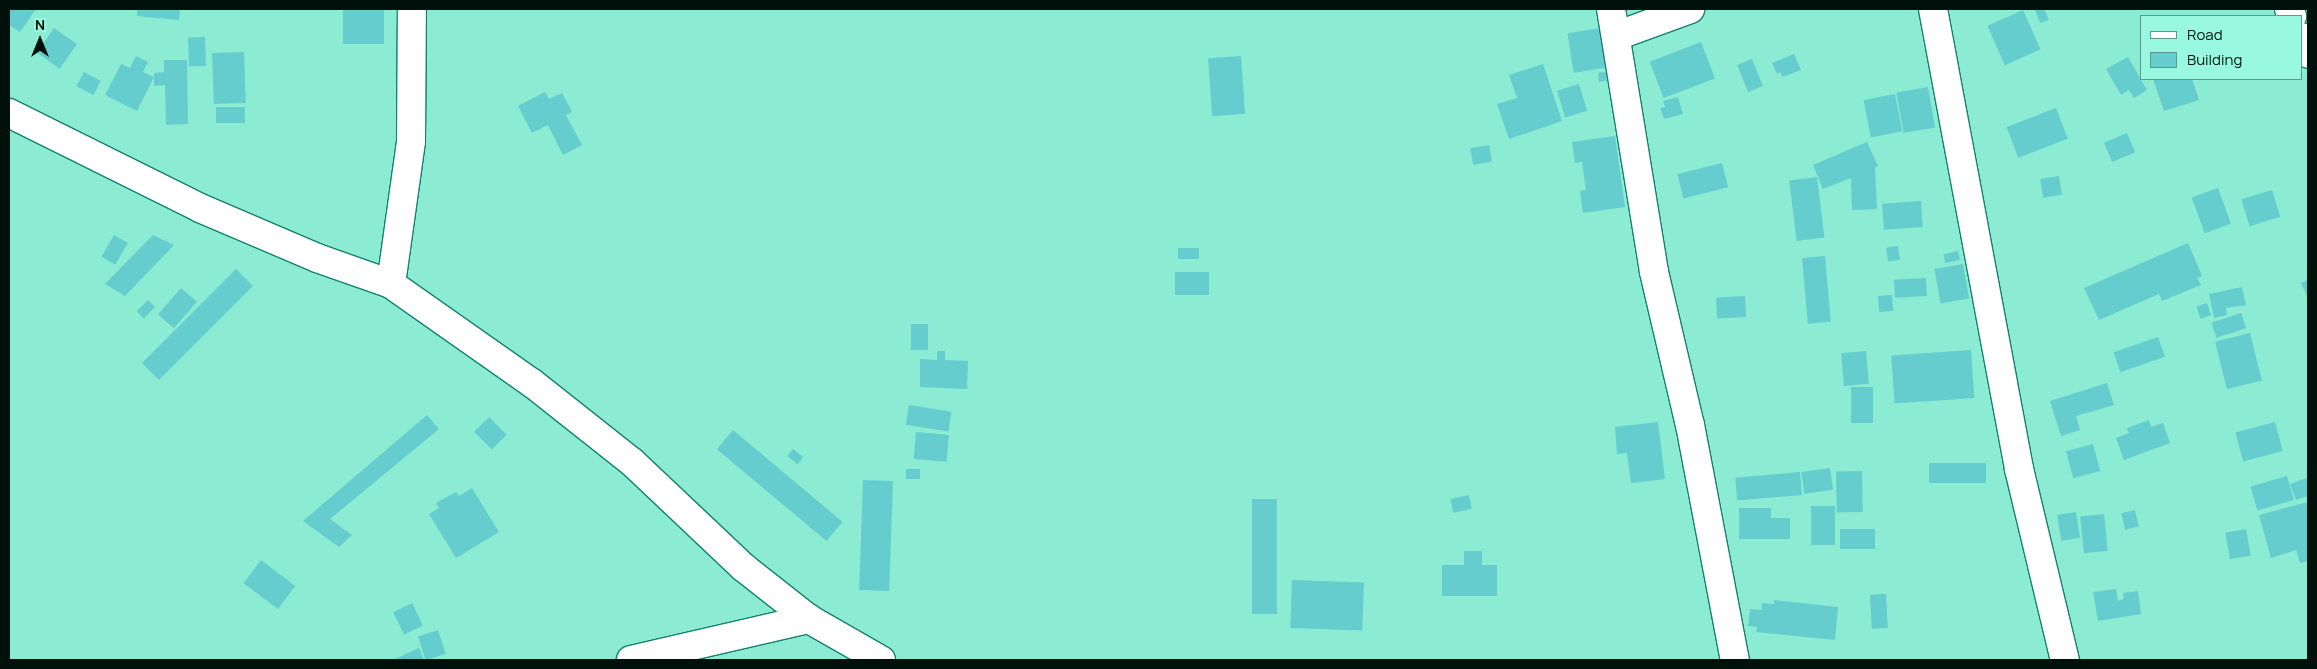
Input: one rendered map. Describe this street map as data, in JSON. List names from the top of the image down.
{
  "legend": ["Road", "Building"],
  "north": "top"
}
